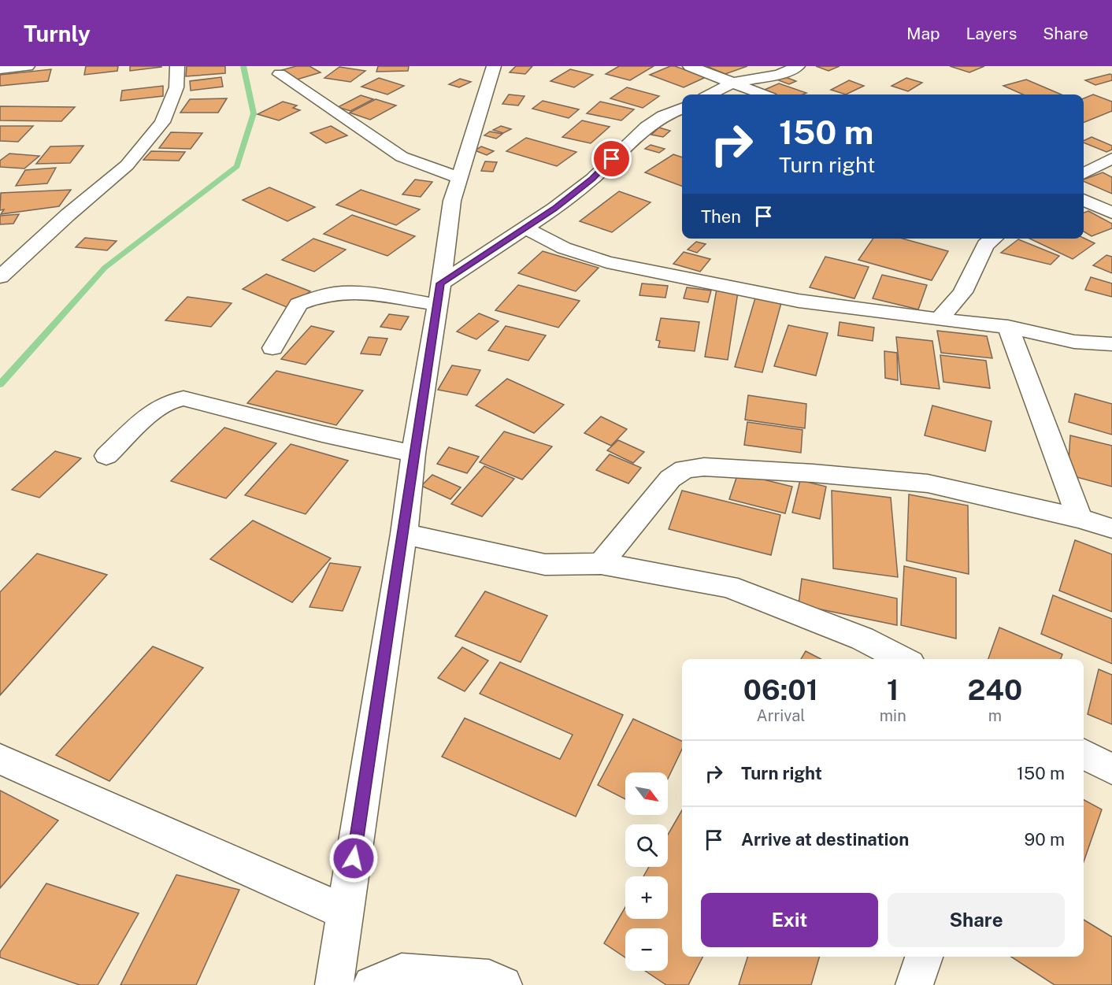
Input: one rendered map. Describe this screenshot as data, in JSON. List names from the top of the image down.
{
  "north": "bottom right",
  "page": {
    "header": "Turnly",
    "nav": ["Map", "Layers", "Share"],
    "turn": ["150 m", "Turn right"],
    "then": "Then",
    "eta": [
      "06:01",
      "Arrival",
      "1",
      "min",
      "240",
      "m"
    ],
    "list": [
      {
        "name": "Turn right",
        "value": "150 m"
      },
      {
        "name": "Arrive at destination",
        "value": "90 m"
      }
    ],
    "map_buttons": ["+", "−"],
    "buttons": ["Exit", "Share"]
  }
}
